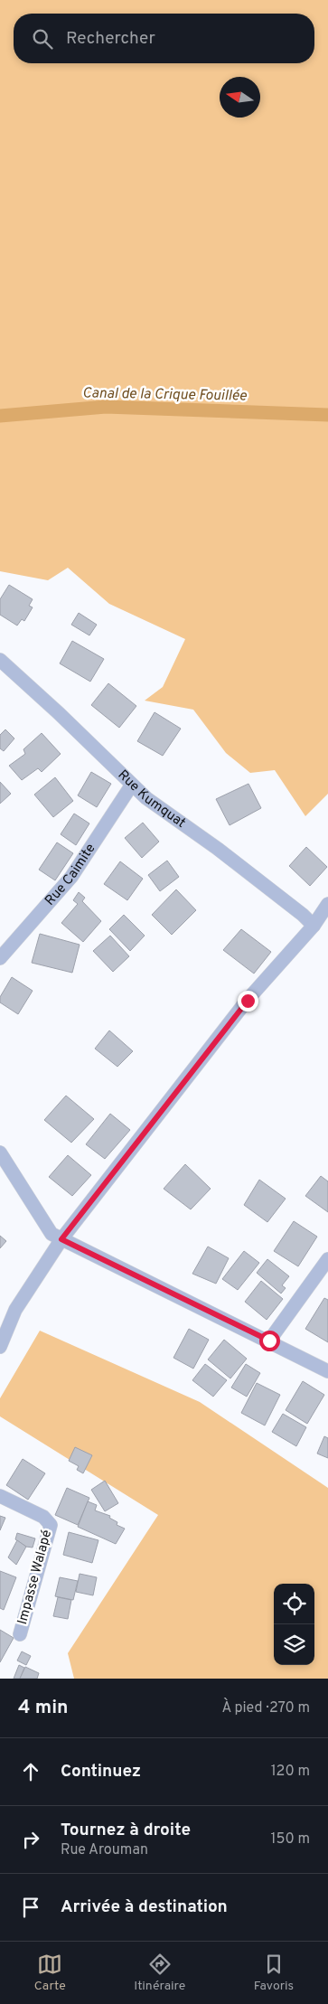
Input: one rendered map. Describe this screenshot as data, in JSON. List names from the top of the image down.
{
  "streets": {
    "street": ["Rue Kumquat", "Rue Caimite", "Impasse Walapé"]
  },
  "crossings": [
    ["Rue Kumquat", "Rue Caimite"]
  ],
  "water": ["Canal de la Crique Fouillée"],
  "north": "left",
  "page": {
    "search": "Rechercher",
    "heading": ["4 min", "À pied · 270 m"],
    "list": [
      ["Continuez", "120 m"],
      ["Tournez à droite", "Rue Arouman", "150 m"],
      "Arrivée à destination"
    ],
    "nav": ["Carte", "Itinéraire", "Favoris"]
  }
}
